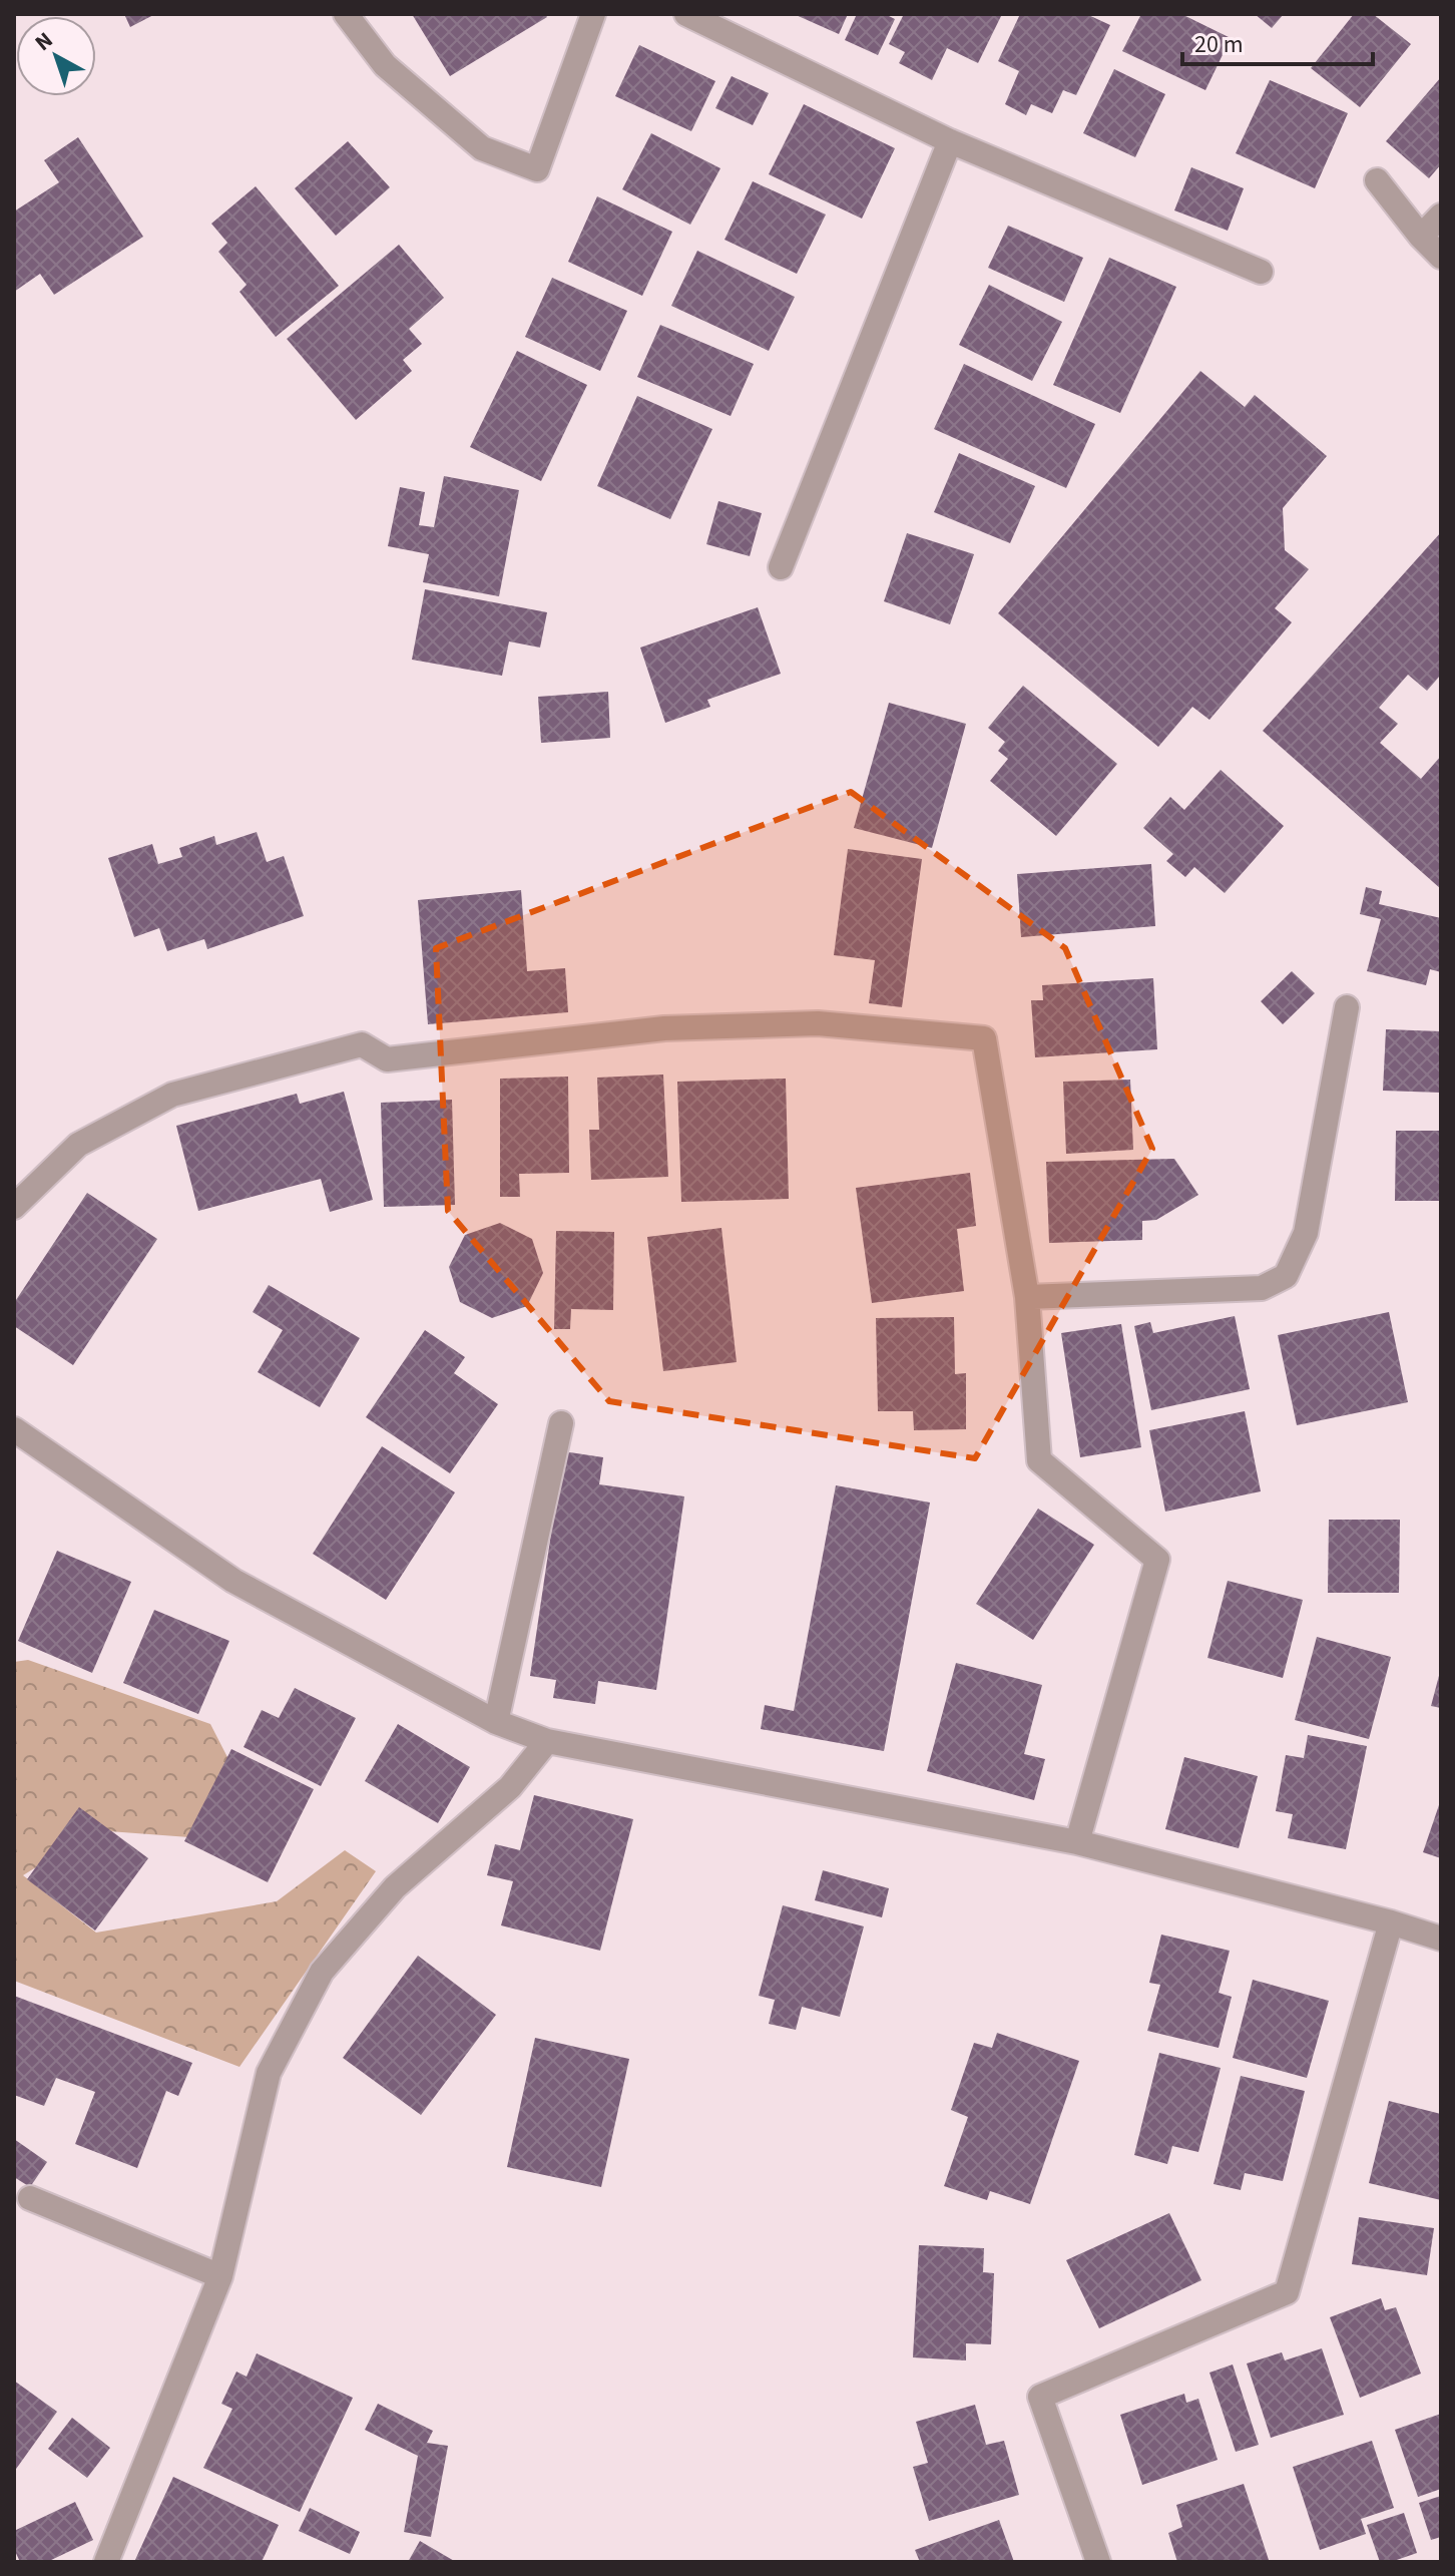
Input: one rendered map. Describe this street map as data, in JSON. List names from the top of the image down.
{
  "scale_bar": "20 m",
  "north": "top left"
}
